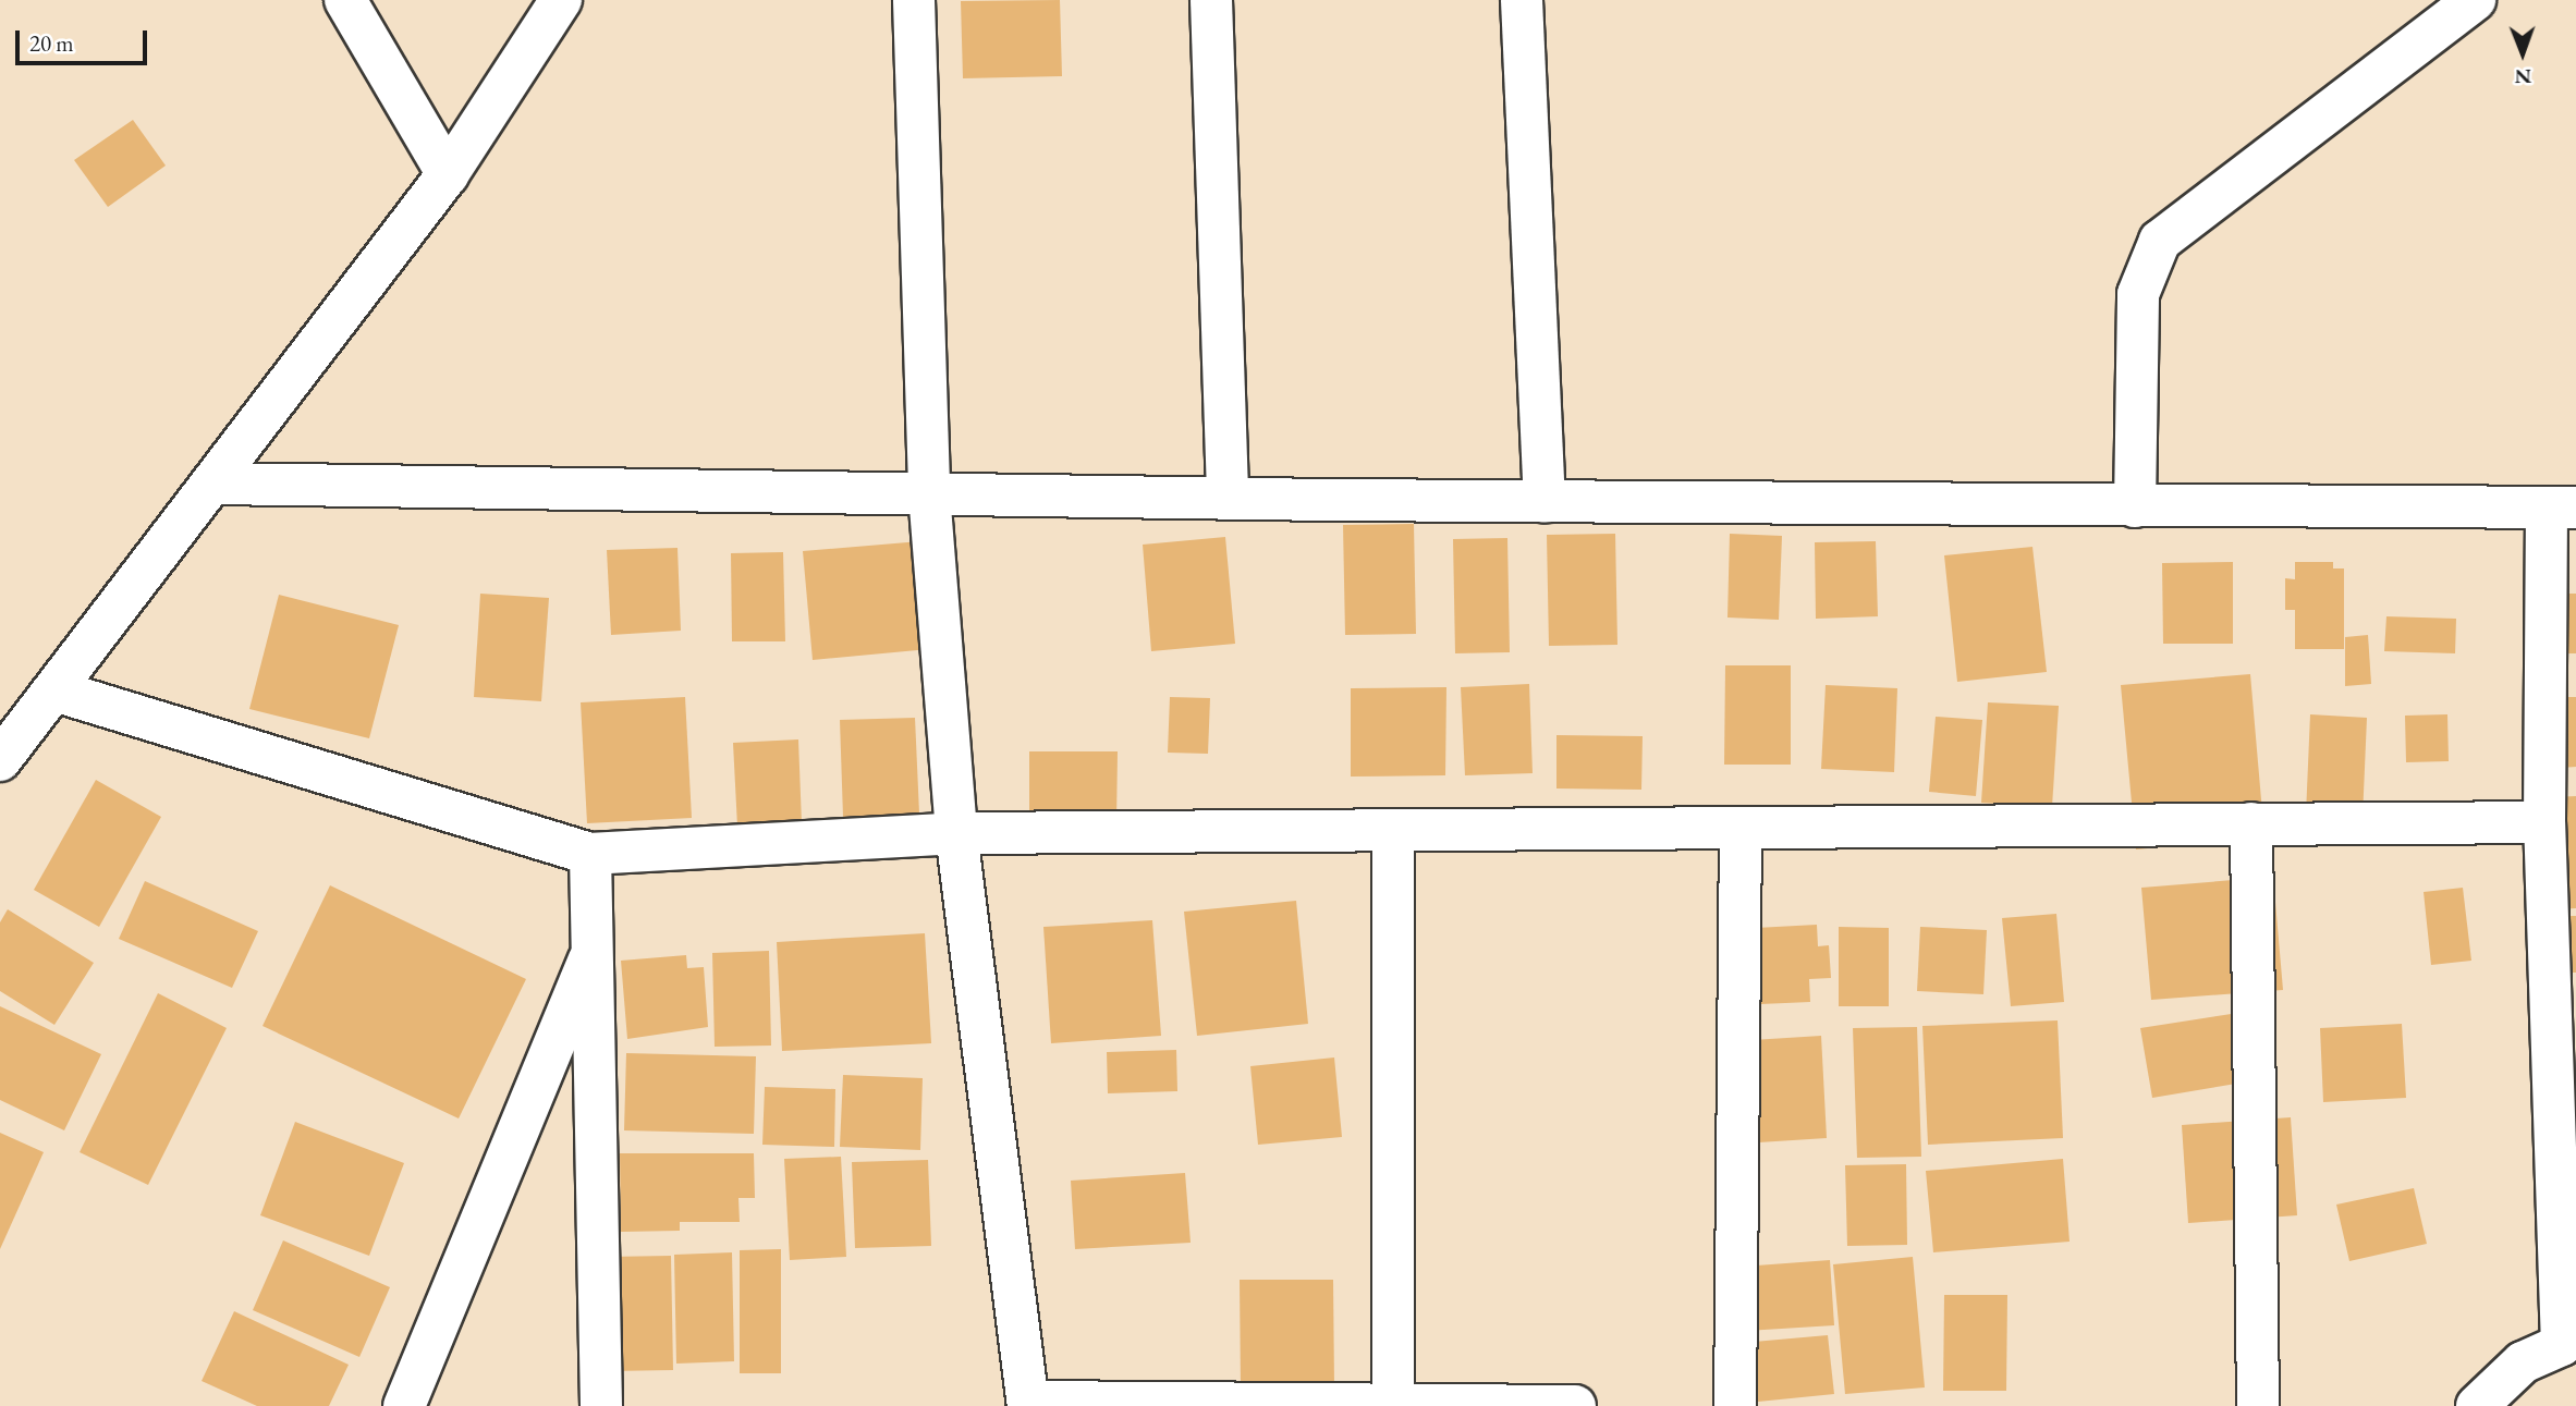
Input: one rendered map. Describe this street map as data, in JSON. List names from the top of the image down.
{
  "scale_bar": "20 m",
  "north": "bottom"
}
